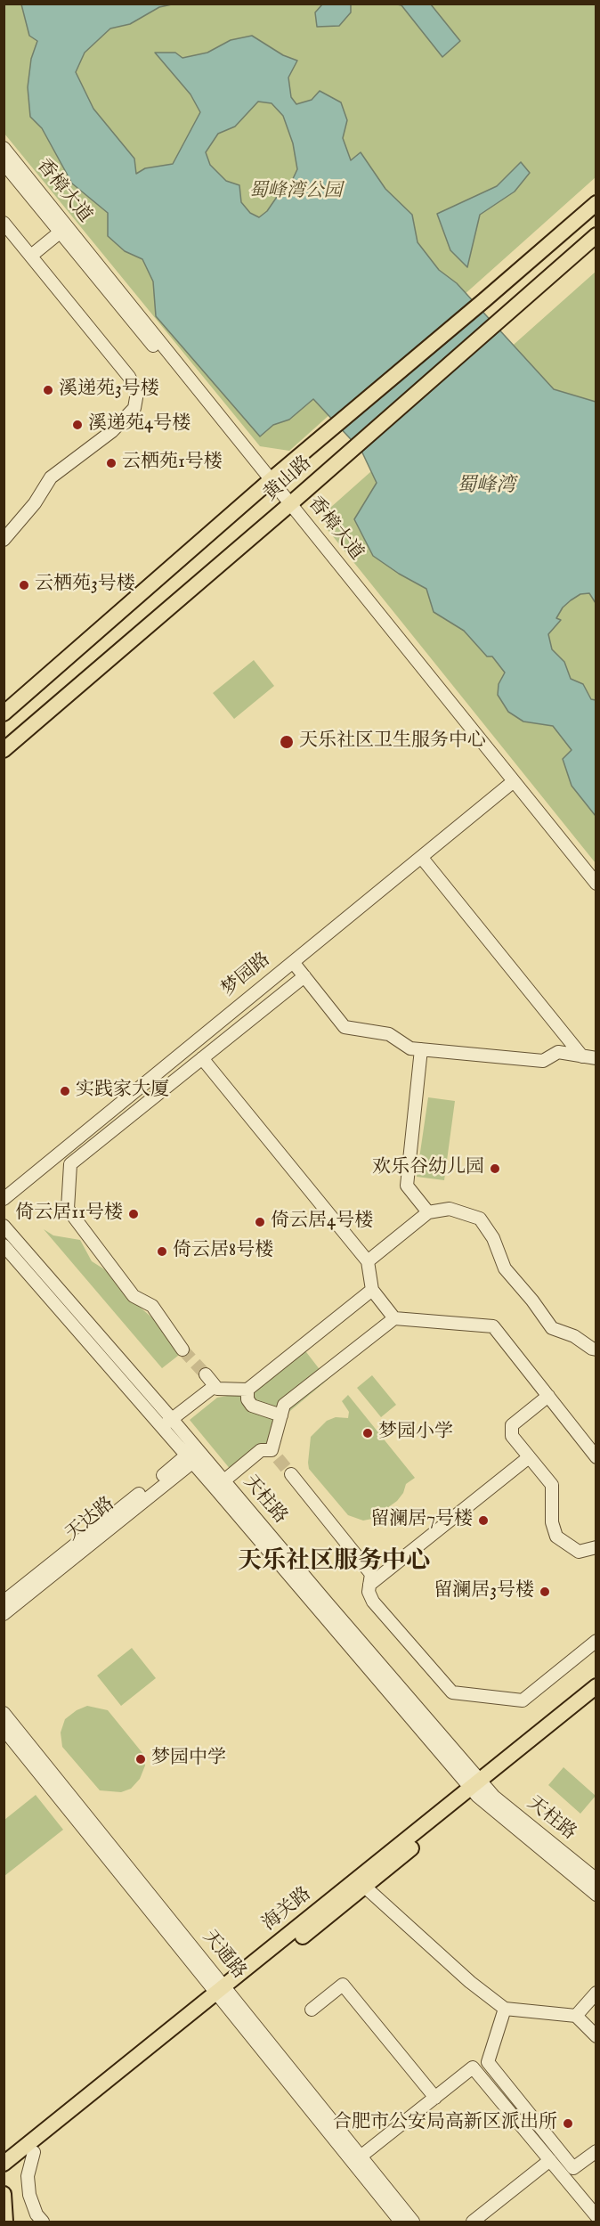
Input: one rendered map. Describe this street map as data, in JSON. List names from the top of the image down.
{
  "streets": {
    "main road": ["黄山路", "海关路"],
    "street": [
      "香樟大道",
      "梦园路",
      "天柱路",
      "天达路",
      "天通路"
    ]
  },
  "crossings": [
    ["香樟大道", "黄山路"],
    ["香樟大道", "梦园路"],
    ["天柱路", "天达路"],
    ["天柱路", "海关路"],
    ["海关路", "天通路"]
  ],
  "districts": ["天乐社区服务中心"],
  "water": ["蜀峰湾"],
  "parks": ["蜀峰湾公园"],
  "places": [
    "溪递苑3号楼",
    "溪递苑4号楼",
    "云栖苑1号楼",
    "云栖苑3号楼",
    "天乐社区卫生服务中心",
    "实践家大厦",
    "欢乐谷幼儿园",
    "倚云居11号楼",
    "倚云居4号楼",
    "倚云居8号楼",
    "梦园小学",
    "留澜居7号楼",
    "留澜居3号楼",
    "梦园中学",
    "合肥市公安局高新区派出所"
  ]
}
